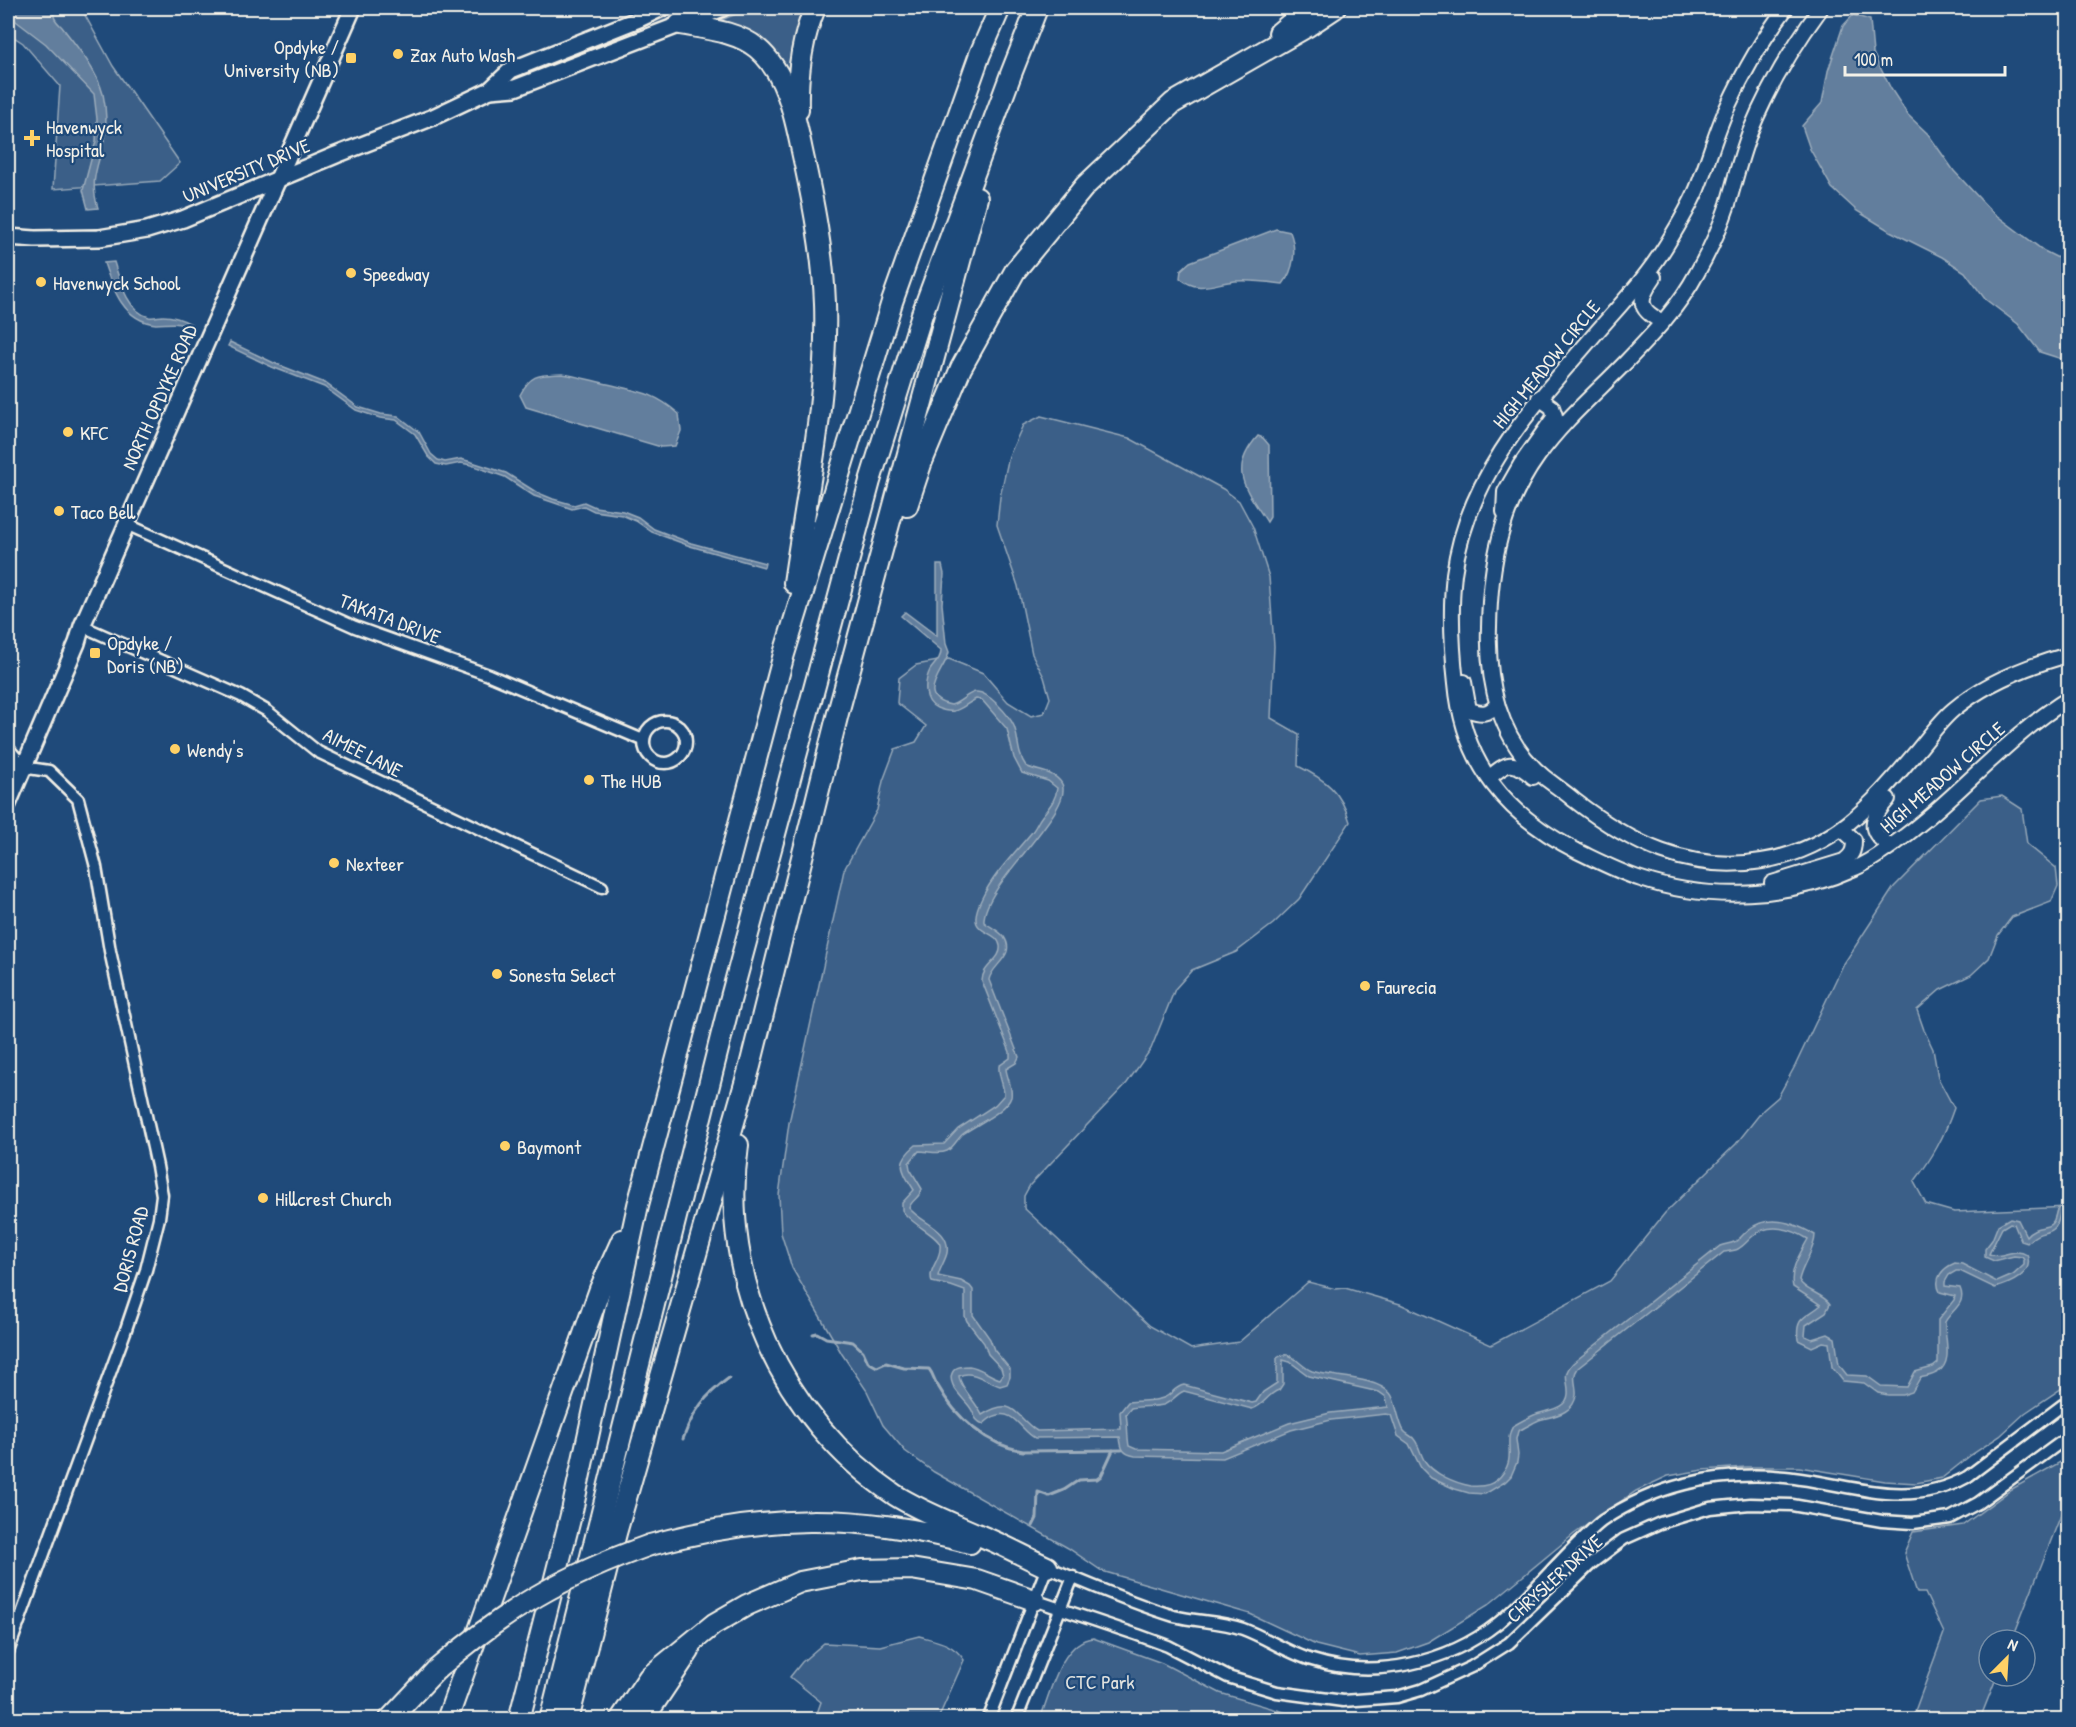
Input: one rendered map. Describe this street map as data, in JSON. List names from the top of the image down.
{
  "streets": {
    "main road": ["UNIVERSITY DRIVE", "NORTH OPDYKE ROAD"],
    "street": [
      "HIGH MEADOW CIRCLE",
      "TAKATA DRIVE",
      "AIMEE LANE",
      "DORIS ROAD",
      "CHRYSLER DRIVE"
    ]
  },
  "crossings": [
    ["UNIVERSITY DRIVE", "NORTH OPDYKE ROAD"],
    ["NORTH OPDYKE ROAD", "TAKATA DRIVE"],
    ["NORTH OPDYKE ROAD", "AIMEE LANE"],
    ["NORTH OPDYKE ROAD", "DORIS ROAD"]
  ],
  "parks": ["CTC Park"],
  "places": {
    "other": [
      "Zax Auto Wash",
      "Speedway",
      "Havenwyck School",
      "KFC",
      "Taco Bell",
      "Wendy's",
      "The HUB",
      "Nexteer",
      "Sonesta Select",
      "Faurecia",
      "Baymont",
      "Hillcrest Church"
    ],
    "transit": ["Opdyke / University (NB)", "Opdyke / Doris (NB)"],
    "health": ["Havenwyck Hospital"]
  },
  "scale_bar": "100 m",
  "north": "top right"
}
